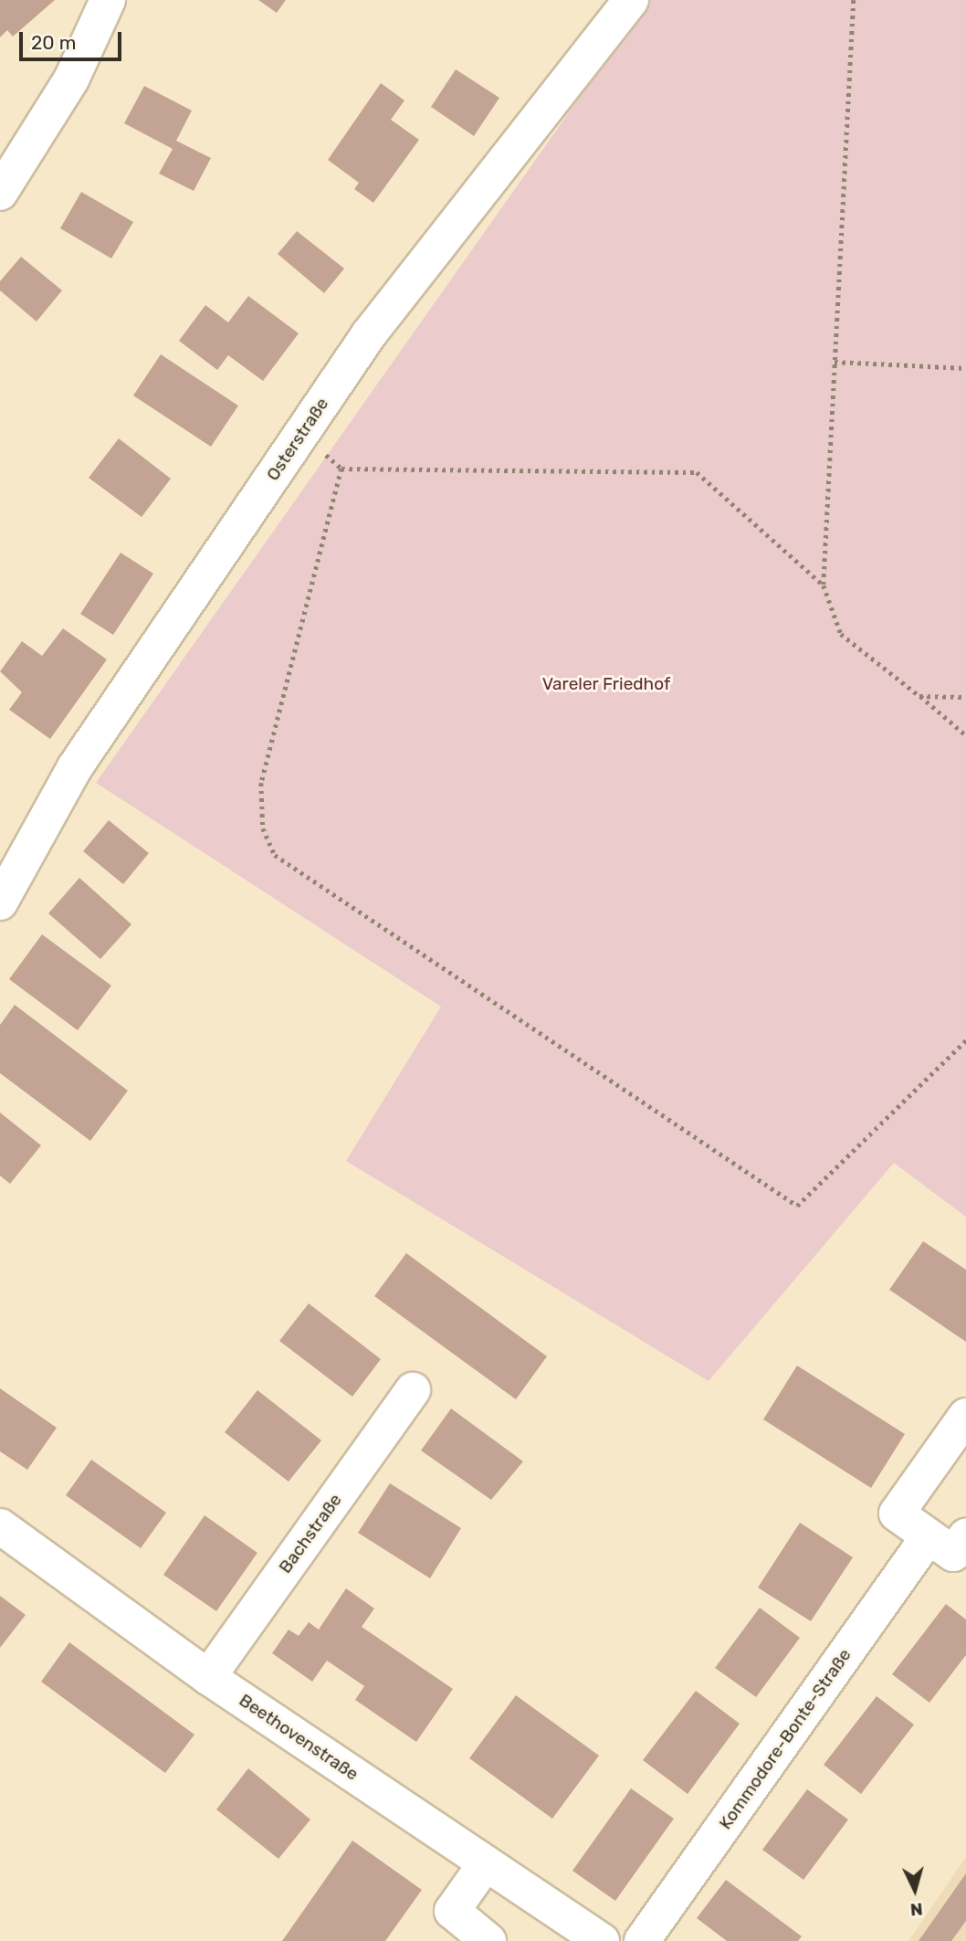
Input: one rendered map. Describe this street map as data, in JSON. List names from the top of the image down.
{
  "streets": {
    "street": [
      "Osterstraße",
      "Bachstraße",
      "Beethovenstraße",
      "Kommodore-Bonte-Straße"
    ]
  },
  "crossings": [
    ["Bachstraße", "Beethovenstraße"]
  ],
  "parks": ["Vareler Friedhof"],
  "scale_bar": "20 m",
  "north": "bottom"
}
